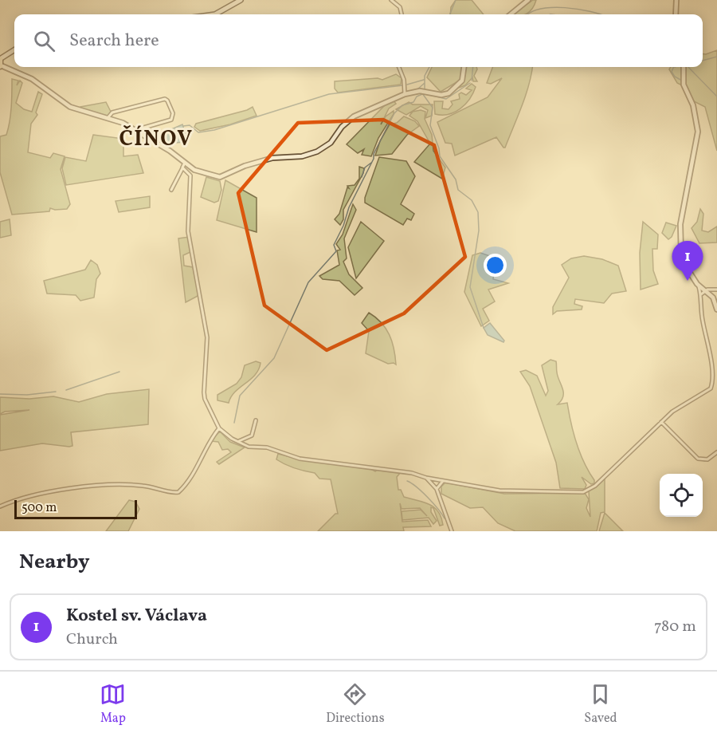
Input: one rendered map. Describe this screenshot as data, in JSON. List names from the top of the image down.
{
  "districts": ["ČÍNOV"],
  "scale_bar": "500 m",
  "page": {
    "search": "Search here",
    "pins": "1",
    "scale": "500 m",
    "heading": "Nearby",
    "list": [
      {
        "mark": "1",
        "name": "Kostel sv. Václava",
        "note": "Church",
        "value": "780 m"
      }
    ],
    "nav": ["Map", "Directions", "Saved"]
  }
}
